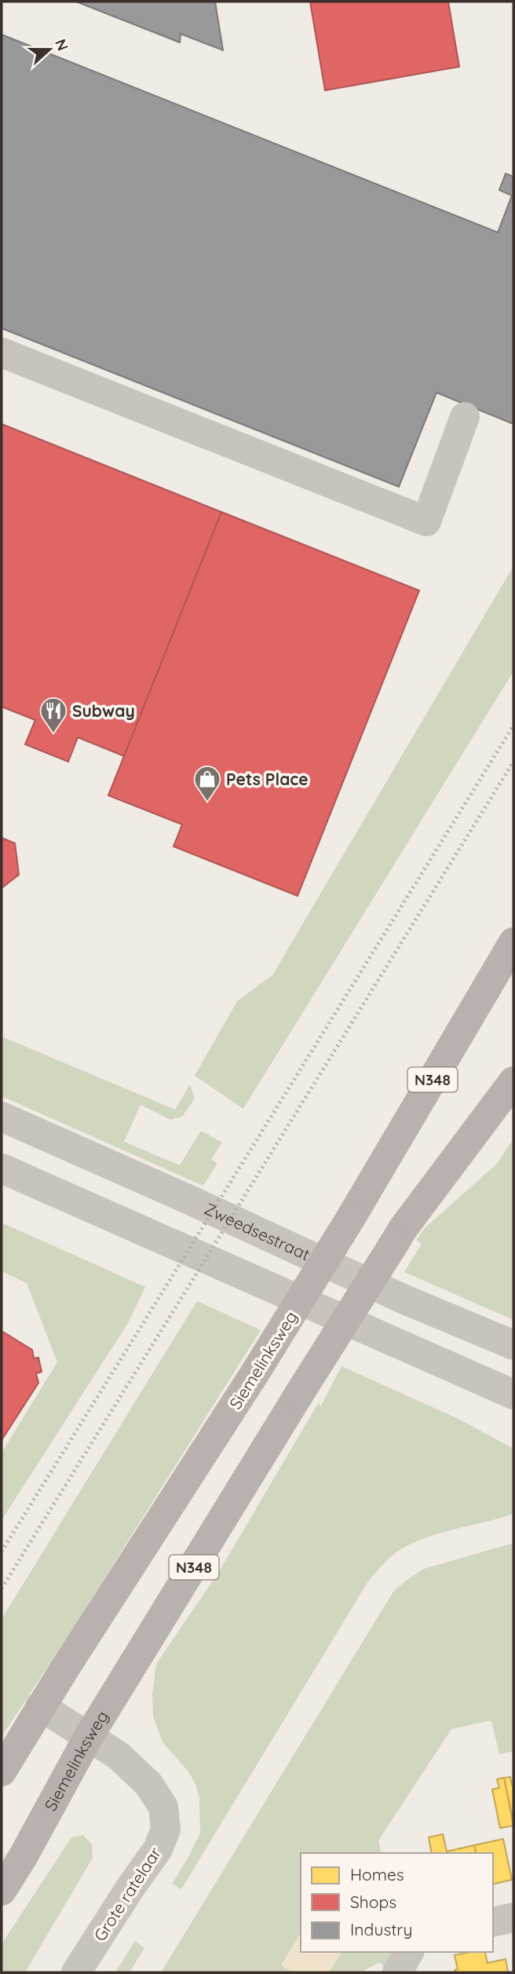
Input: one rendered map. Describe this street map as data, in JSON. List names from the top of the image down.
{
  "streets": {
    "main road": ["N348", "Siemelinksweg"],
    "street": ["Zweedsestraat", "Grote ratelaar"]
  },
  "crossings": [
    ["Siemelinksweg", "Grote ratelaar"]
  ],
  "places": {
    "restaurant": ["Subway"],
    "shop": ["Pets Place"]
  },
  "legend": ["Homes", "Shops", "Industry"],
  "north": "right"
}
